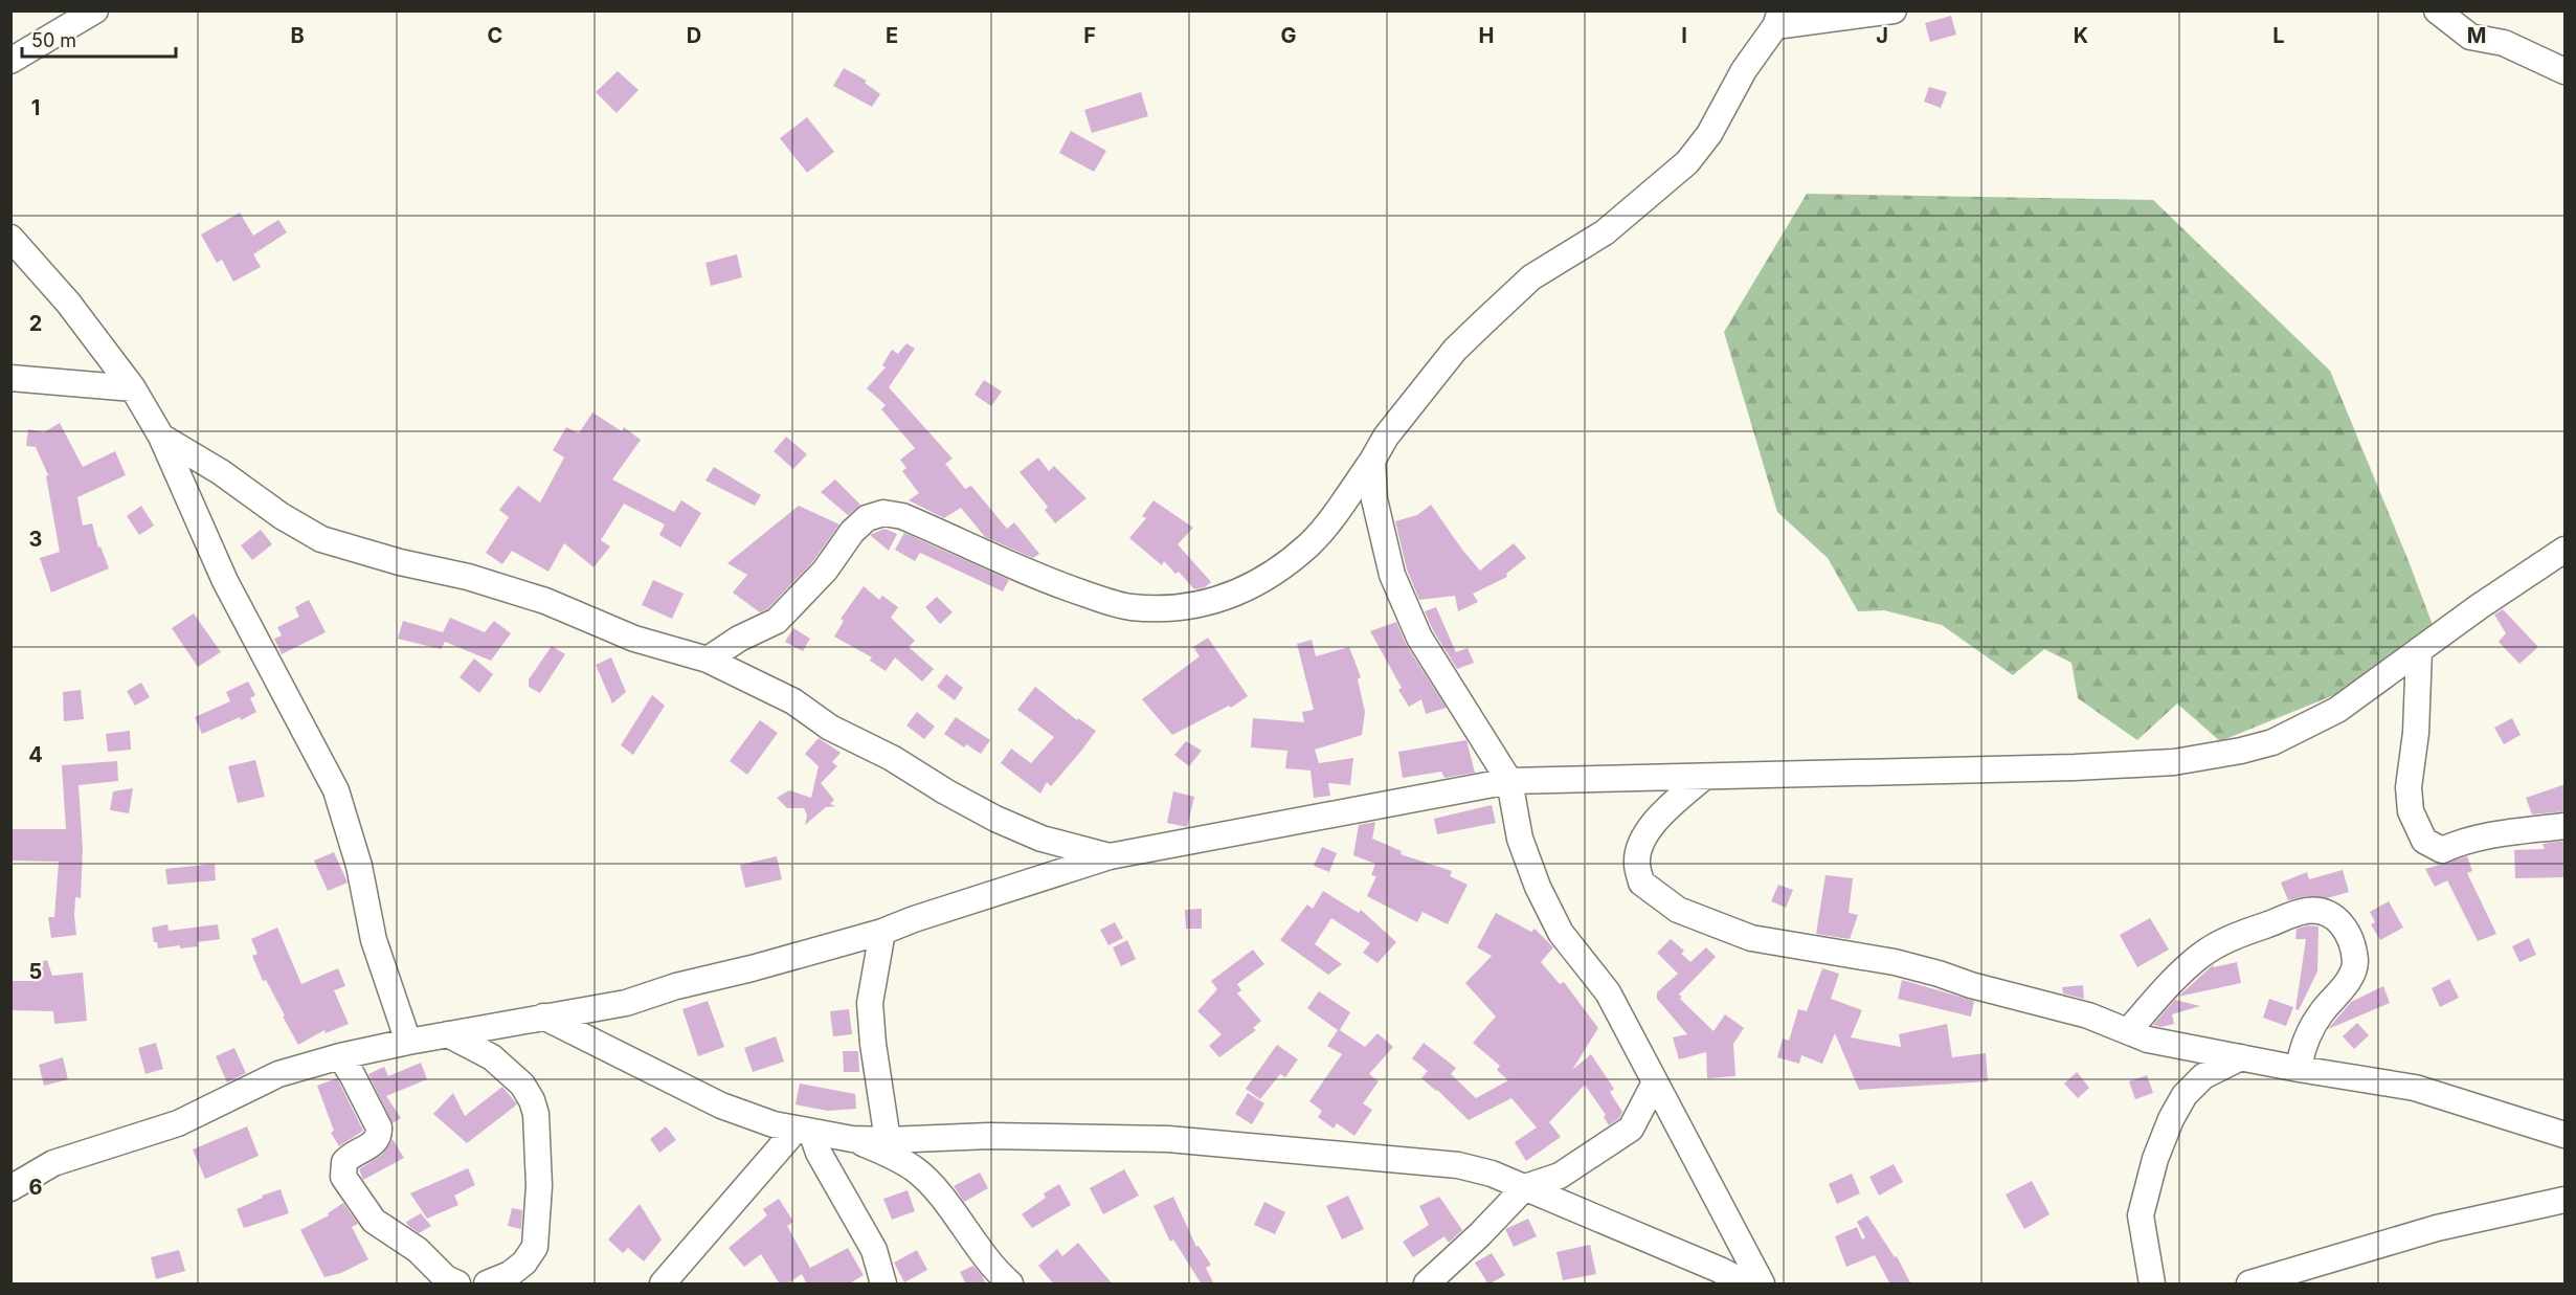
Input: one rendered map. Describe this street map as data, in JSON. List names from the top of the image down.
{
  "scale_bar": "50 m",
  "grid": {
    "columns": [
      "B",
      "C",
      "D",
      "E",
      "F",
      "G",
      "H",
      "I",
      "J",
      "K",
      "L",
      "M"
    ],
    "rows": [
      "1",
      "2",
      "3",
      "4",
      "5",
      "6"
    ]
  }
}
